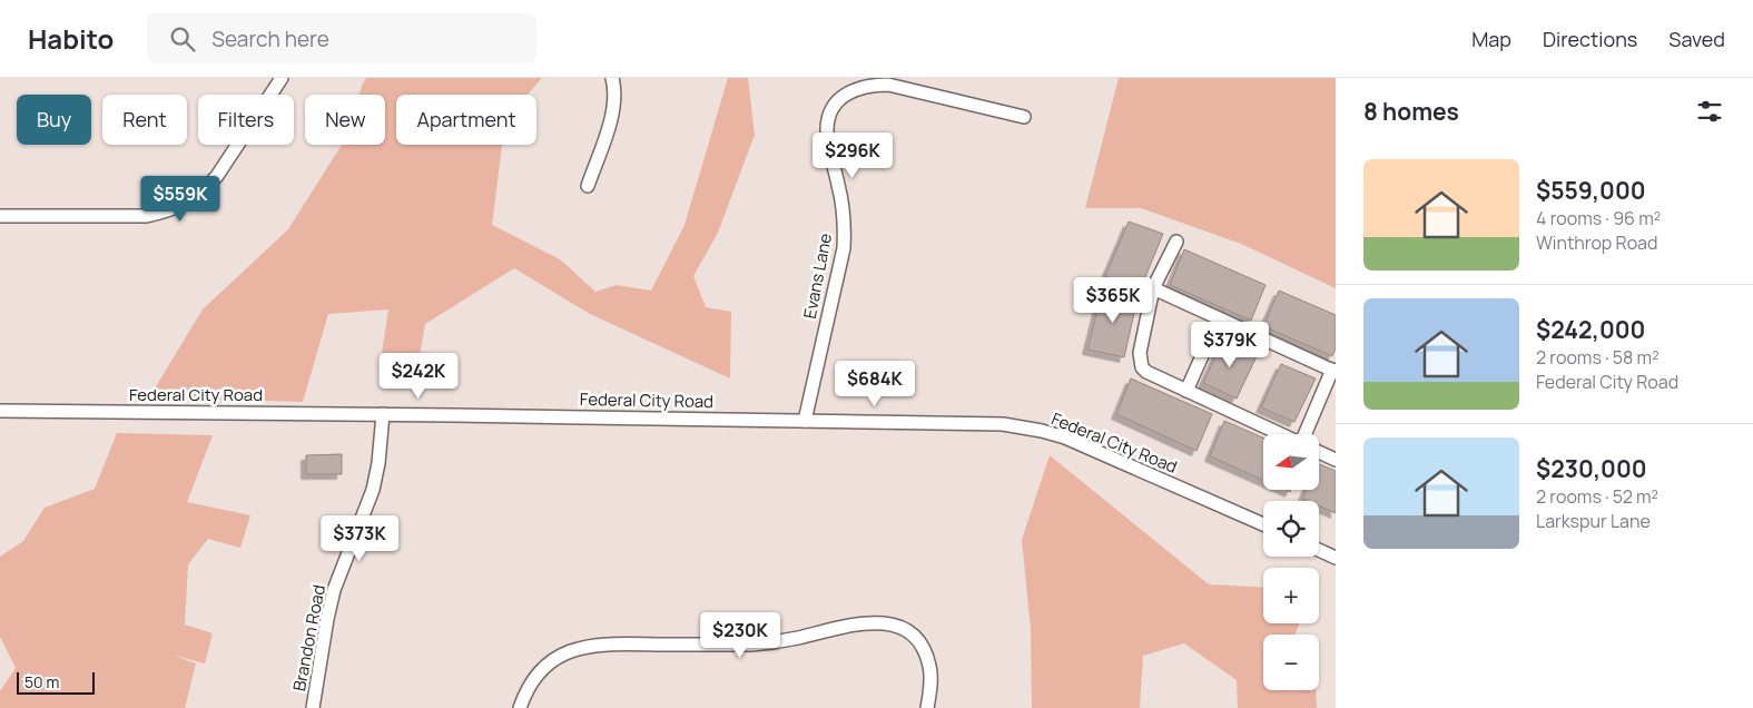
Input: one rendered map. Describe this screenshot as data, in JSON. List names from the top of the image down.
{
  "streets": {
    "street": ["Evans Lane", "Federal City Road", "Brandon Road"]
  },
  "crossings": [
    ["Evans Lane", "Federal City Road"],
    ["Federal City Road", "Brandon Road"]
  ],
  "scale_bar": "50 m",
  "north": "left",
  "page": {
    "header": "Habito",
    "search": "Search here",
    "nav": ["Map", "Directions", "Saved"],
    "heading": "8 homes",
    "chip": [
      "Buy",
      "Rent",
      "Filters",
      "New",
      "Apartment"
    ],
    "price": [
      "$296K",
      "$559K",
      "$365K",
      "$379K",
      "$242K",
      "$684K",
      "$373K",
      "$230K"
    ],
    "list": [
      {
        "name": "$559,000",
        "note": "4 rooms · 96 m² · Winthrop Road"
      },
      {
        "name": "$242,000",
        "note": "2 rooms · 58 m² · Federal City Road"
      },
      {
        "name": "$230,000",
        "note": "2 rooms · 52 m² · Larkspur Lane"
      }
    ],
    "map_buttons": ["+", "−"],
    "scale": "50 m"
  }
}
